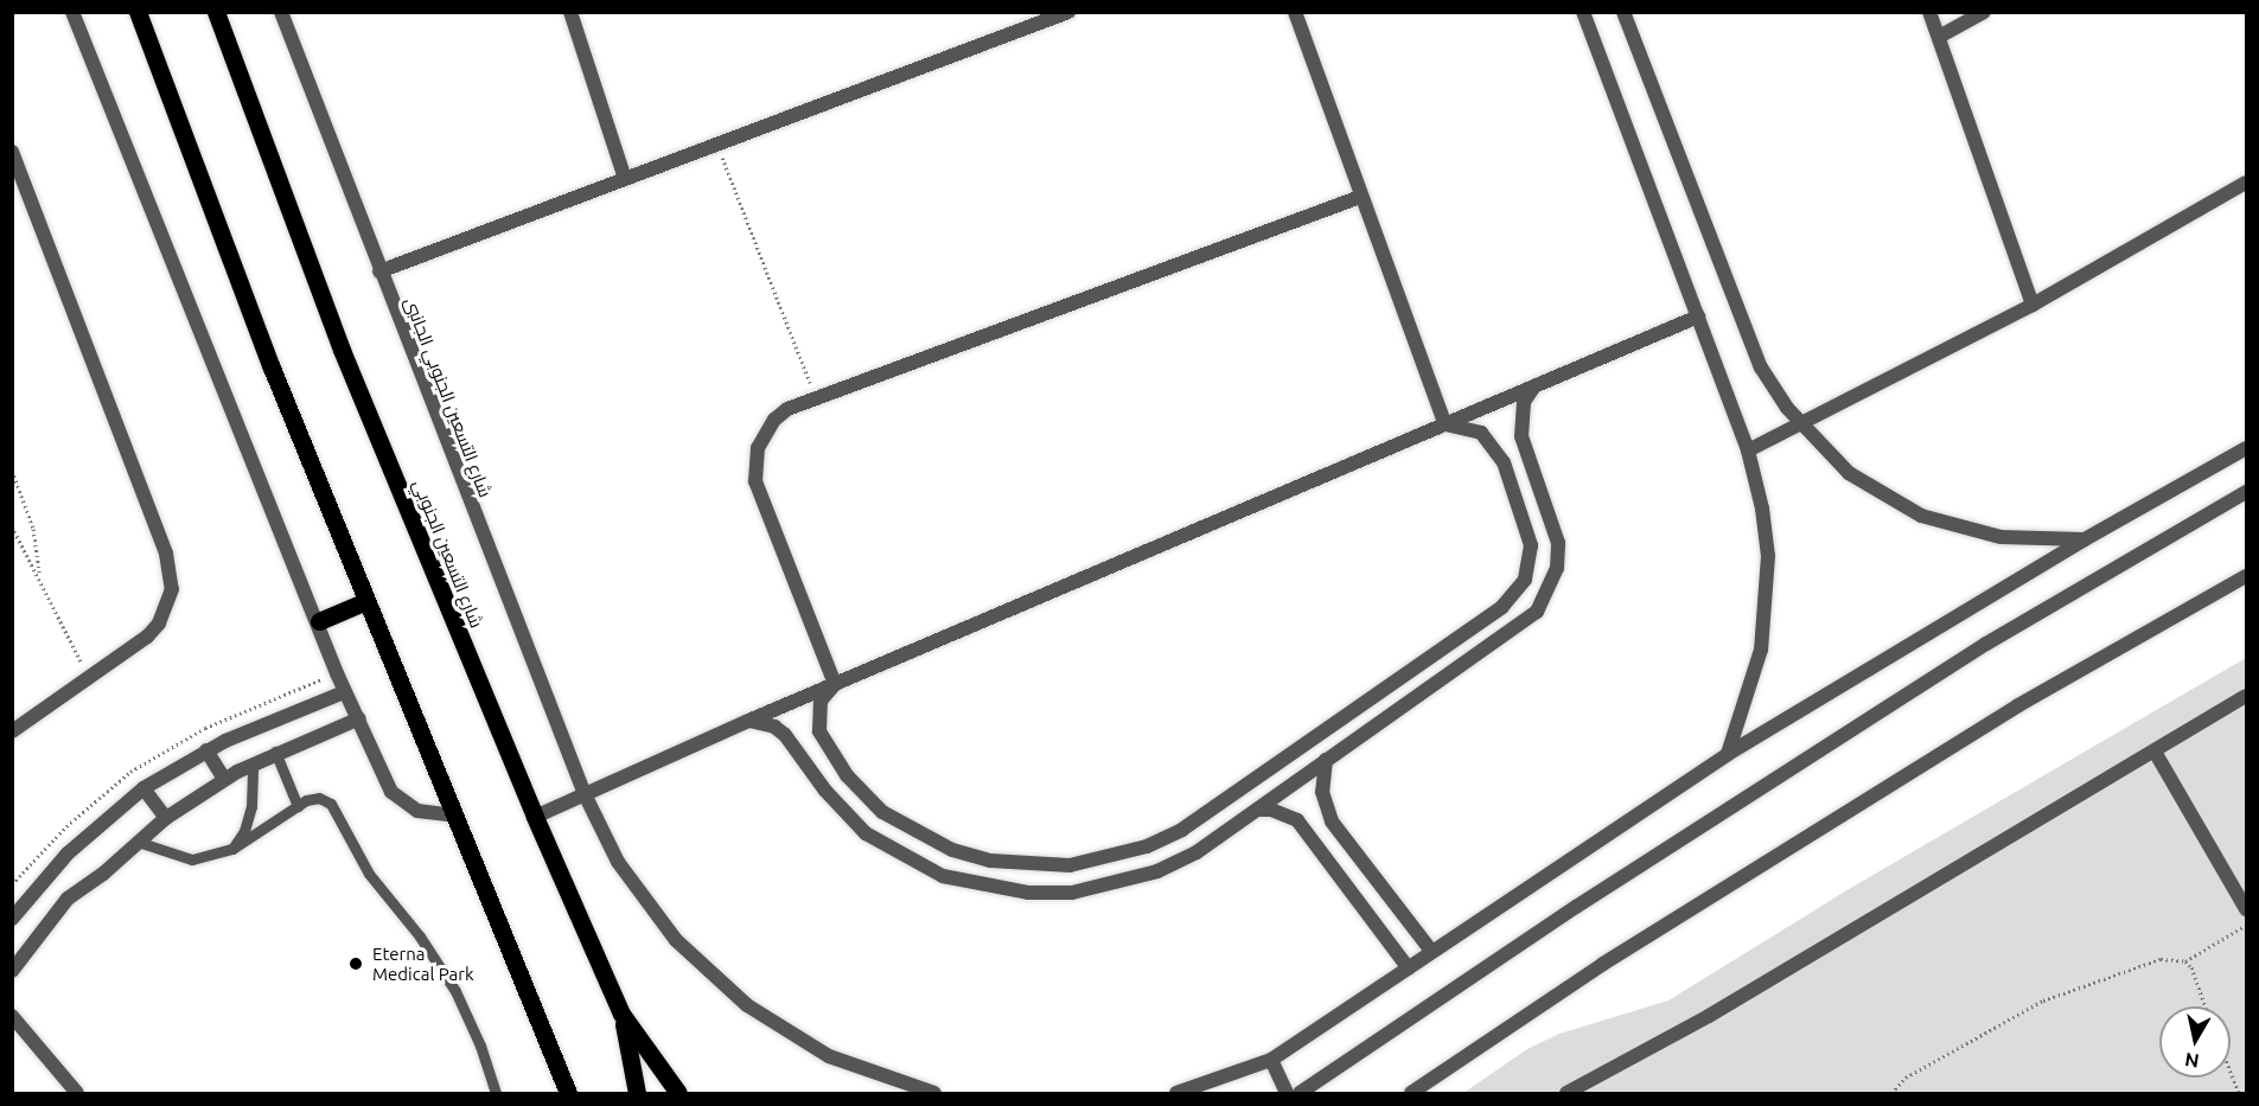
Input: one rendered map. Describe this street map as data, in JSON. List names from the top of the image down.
{
  "streets": {
    "main road": ["شارع التسعين الجنوبي"],
    "street": ["شارع التسعين الجنوبي الجانبى"]
  },
  "places": ["Eterna Medical Park"],
  "north": "bottom"
}
